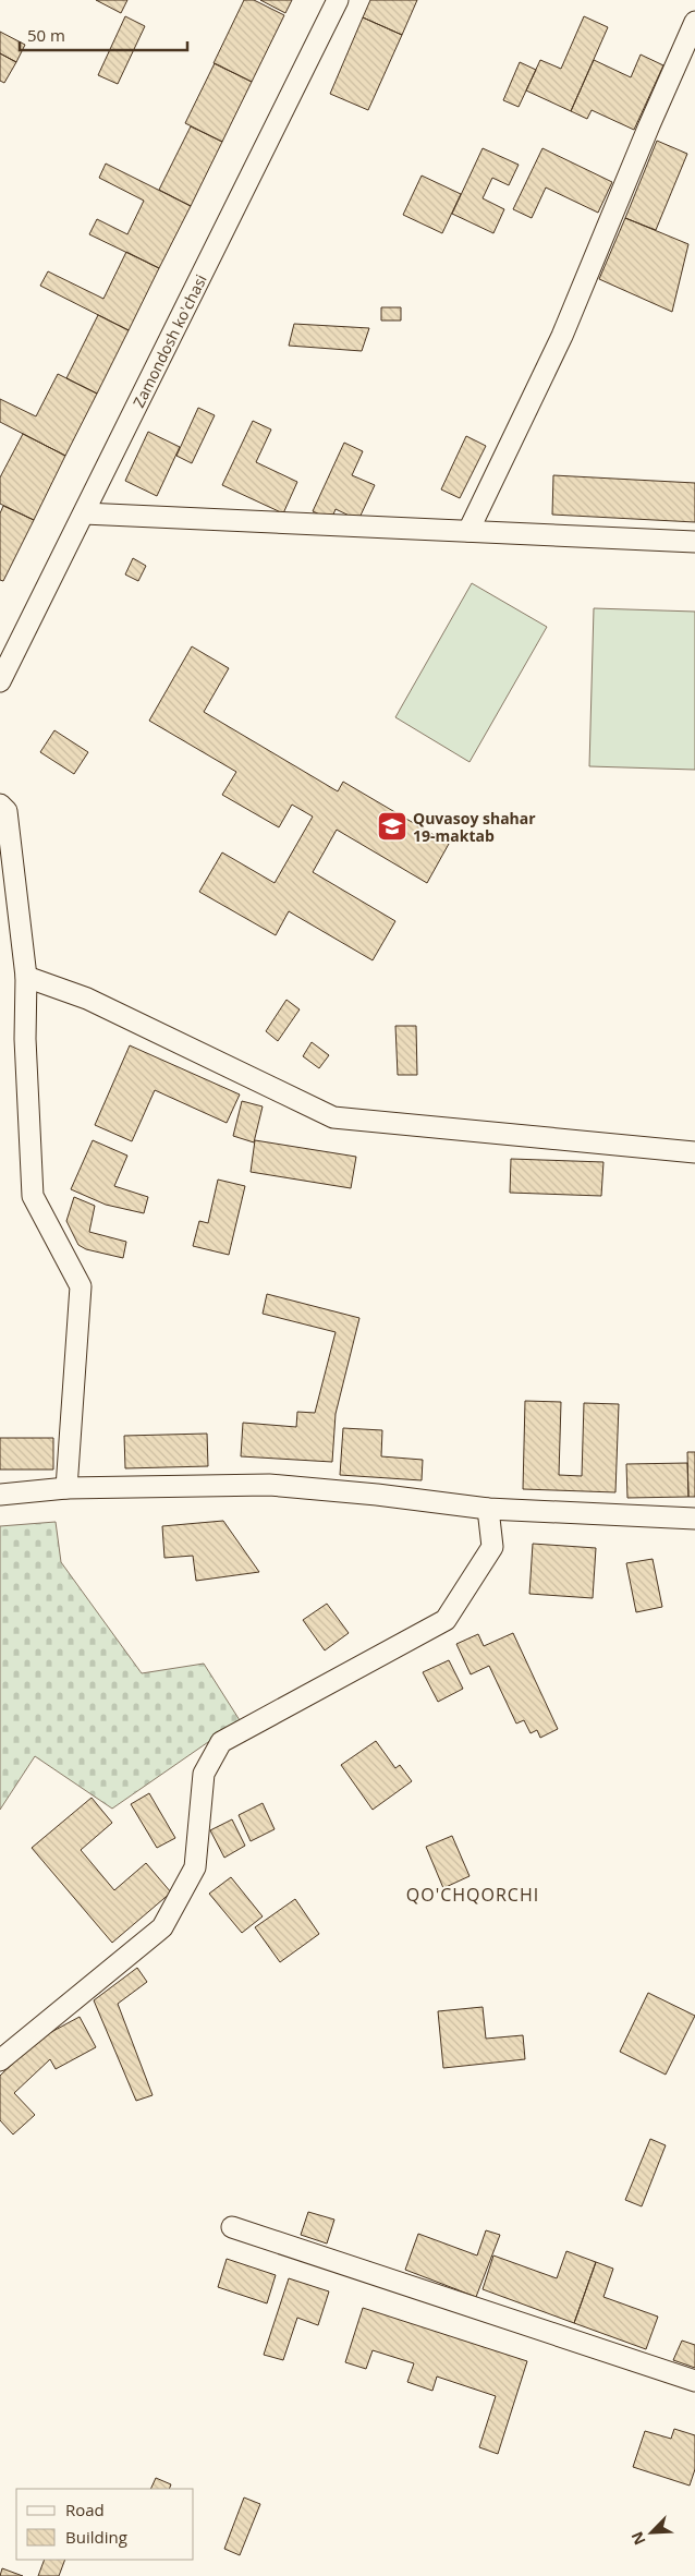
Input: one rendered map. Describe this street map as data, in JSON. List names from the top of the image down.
{
  "streets": {
    "street": ["Zamondosh ko'chasi"]
  },
  "districts": ["QO'CHQORCHI"],
  "places": {
    "school or university": ["Quvasoy shahar 19-maktab"]
  },
  "legend": ["Road", "Building"],
  "scale_bar": "50 m",
  "north": "bottom left"
}
